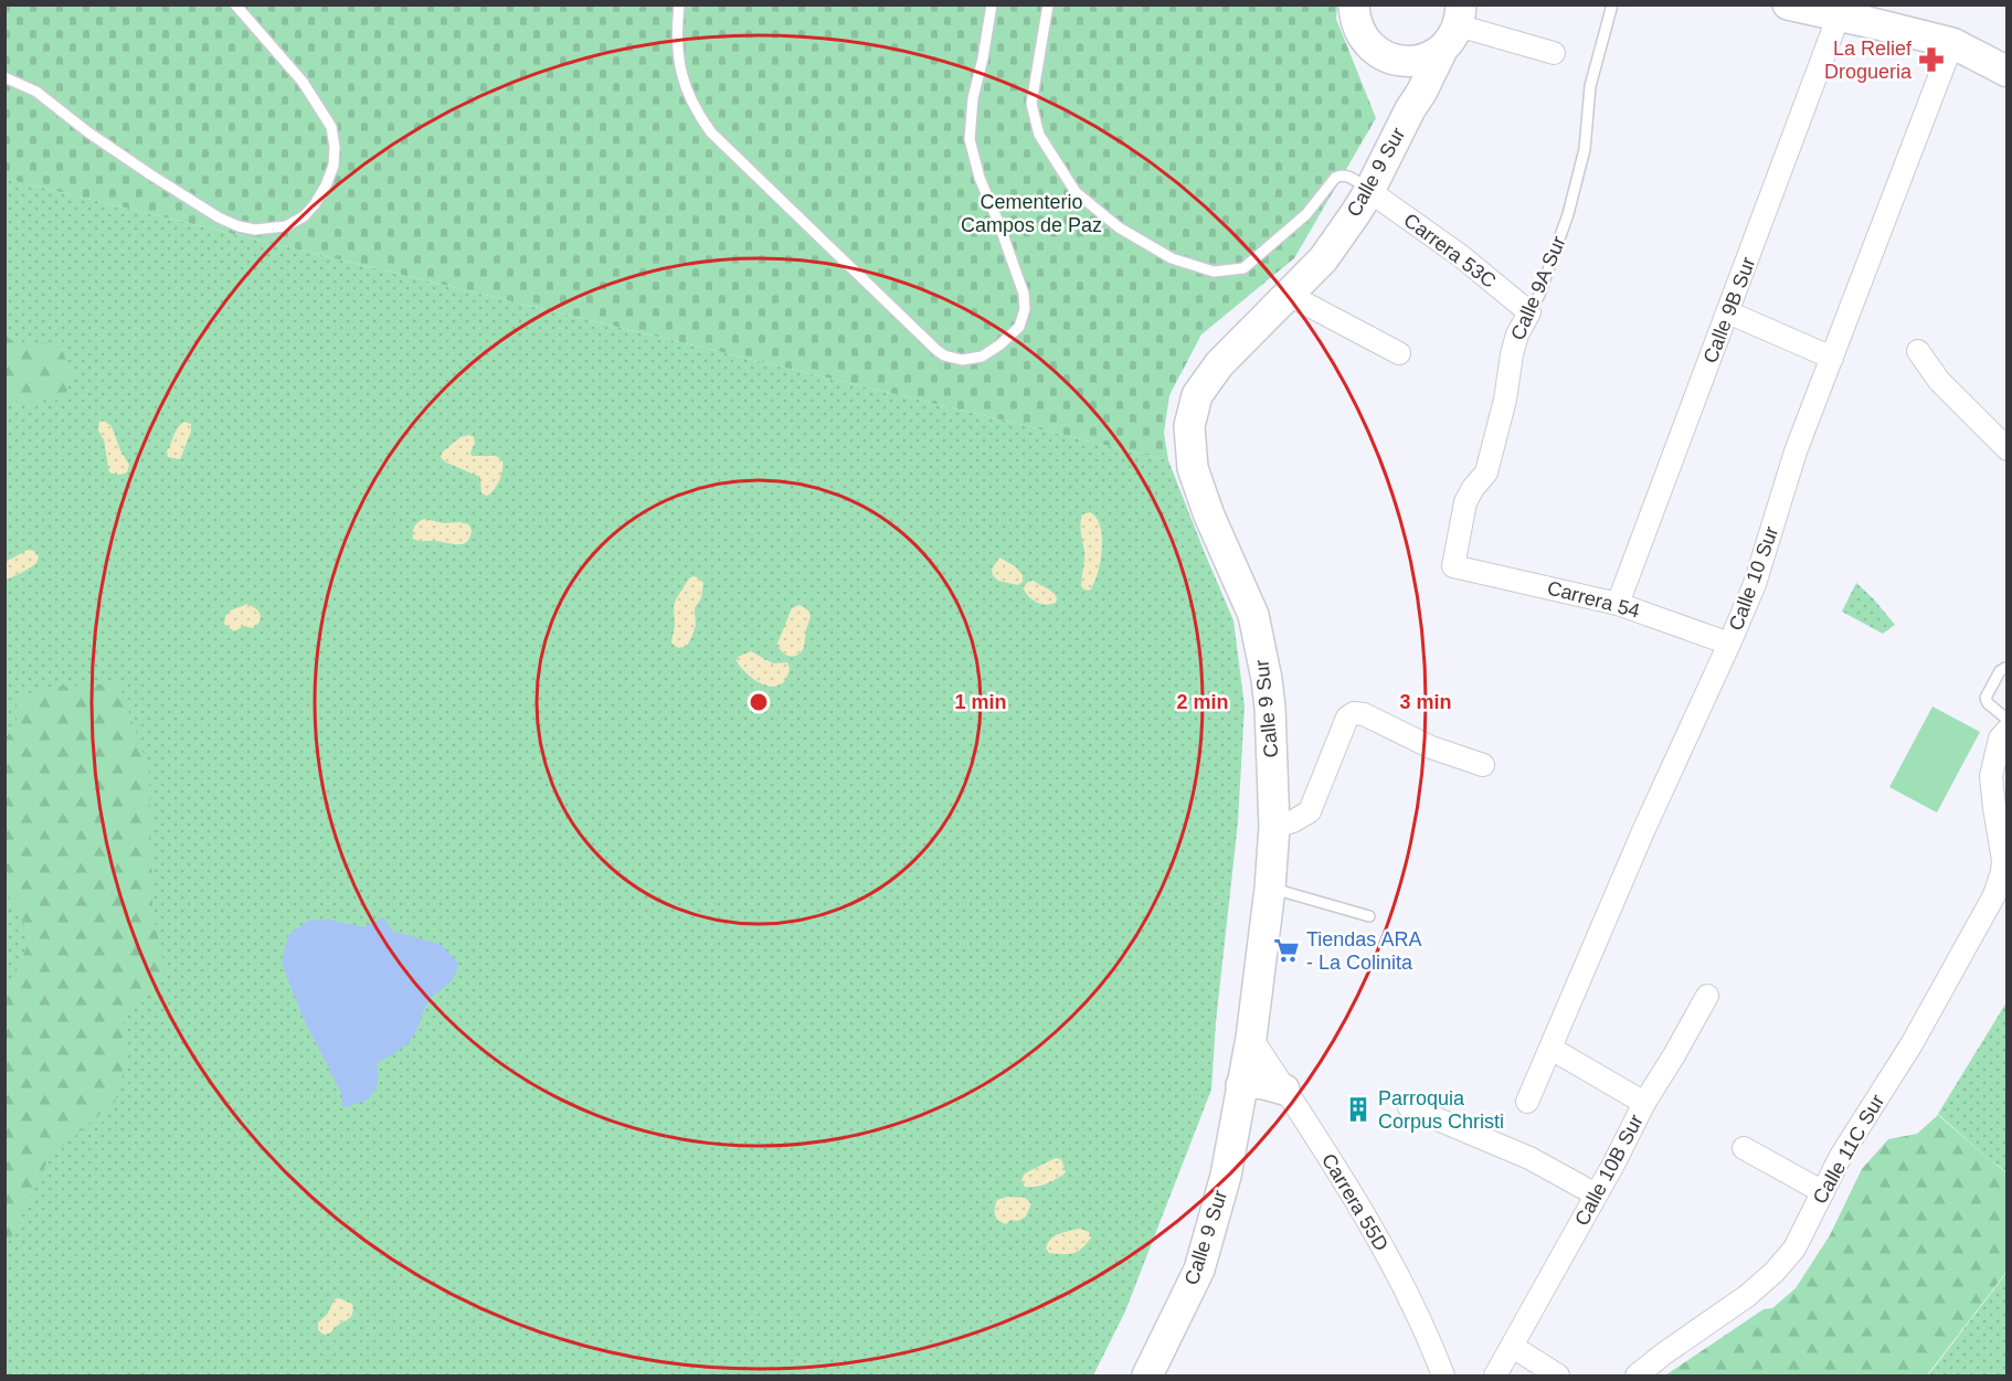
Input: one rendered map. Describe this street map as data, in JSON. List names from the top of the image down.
{
  "streets": {
    "main road": ["Calle 9 Sur"],
    "street": [
      "Carrera 53C",
      "Calle 9A Sur",
      "Calle 9B Sur",
      "Calle 10 Sur",
      "Carrera 54",
      "Calle 11C Sur",
      "Calle 10B Sur",
      "Carrera 55D"
    ]
  },
  "crossings": [
    ["Calle 9 Sur", "Carrera 53C"],
    ["Calle 9 Sur", "Carrera 55D"],
    ["Carrera 53C", "Calle 9A Sur"],
    ["Calle 9A Sur", "Carrera 54"],
    ["Calle 9B Sur", "Carrera 54"],
    ["Calle 10 Sur", "Carrera 54"]
  ],
  "parks": ["Cementerio Campos de Paz"],
  "places": {
    "pharmacy": ["La Relief Drogueria"],
    "supermarket": ["Tiendas ARA - La Colinita"],
    "building": ["Parroquia Corpus Christi"]
  },
  "rings": ["1 min", "2 min", "3 min"]
}
